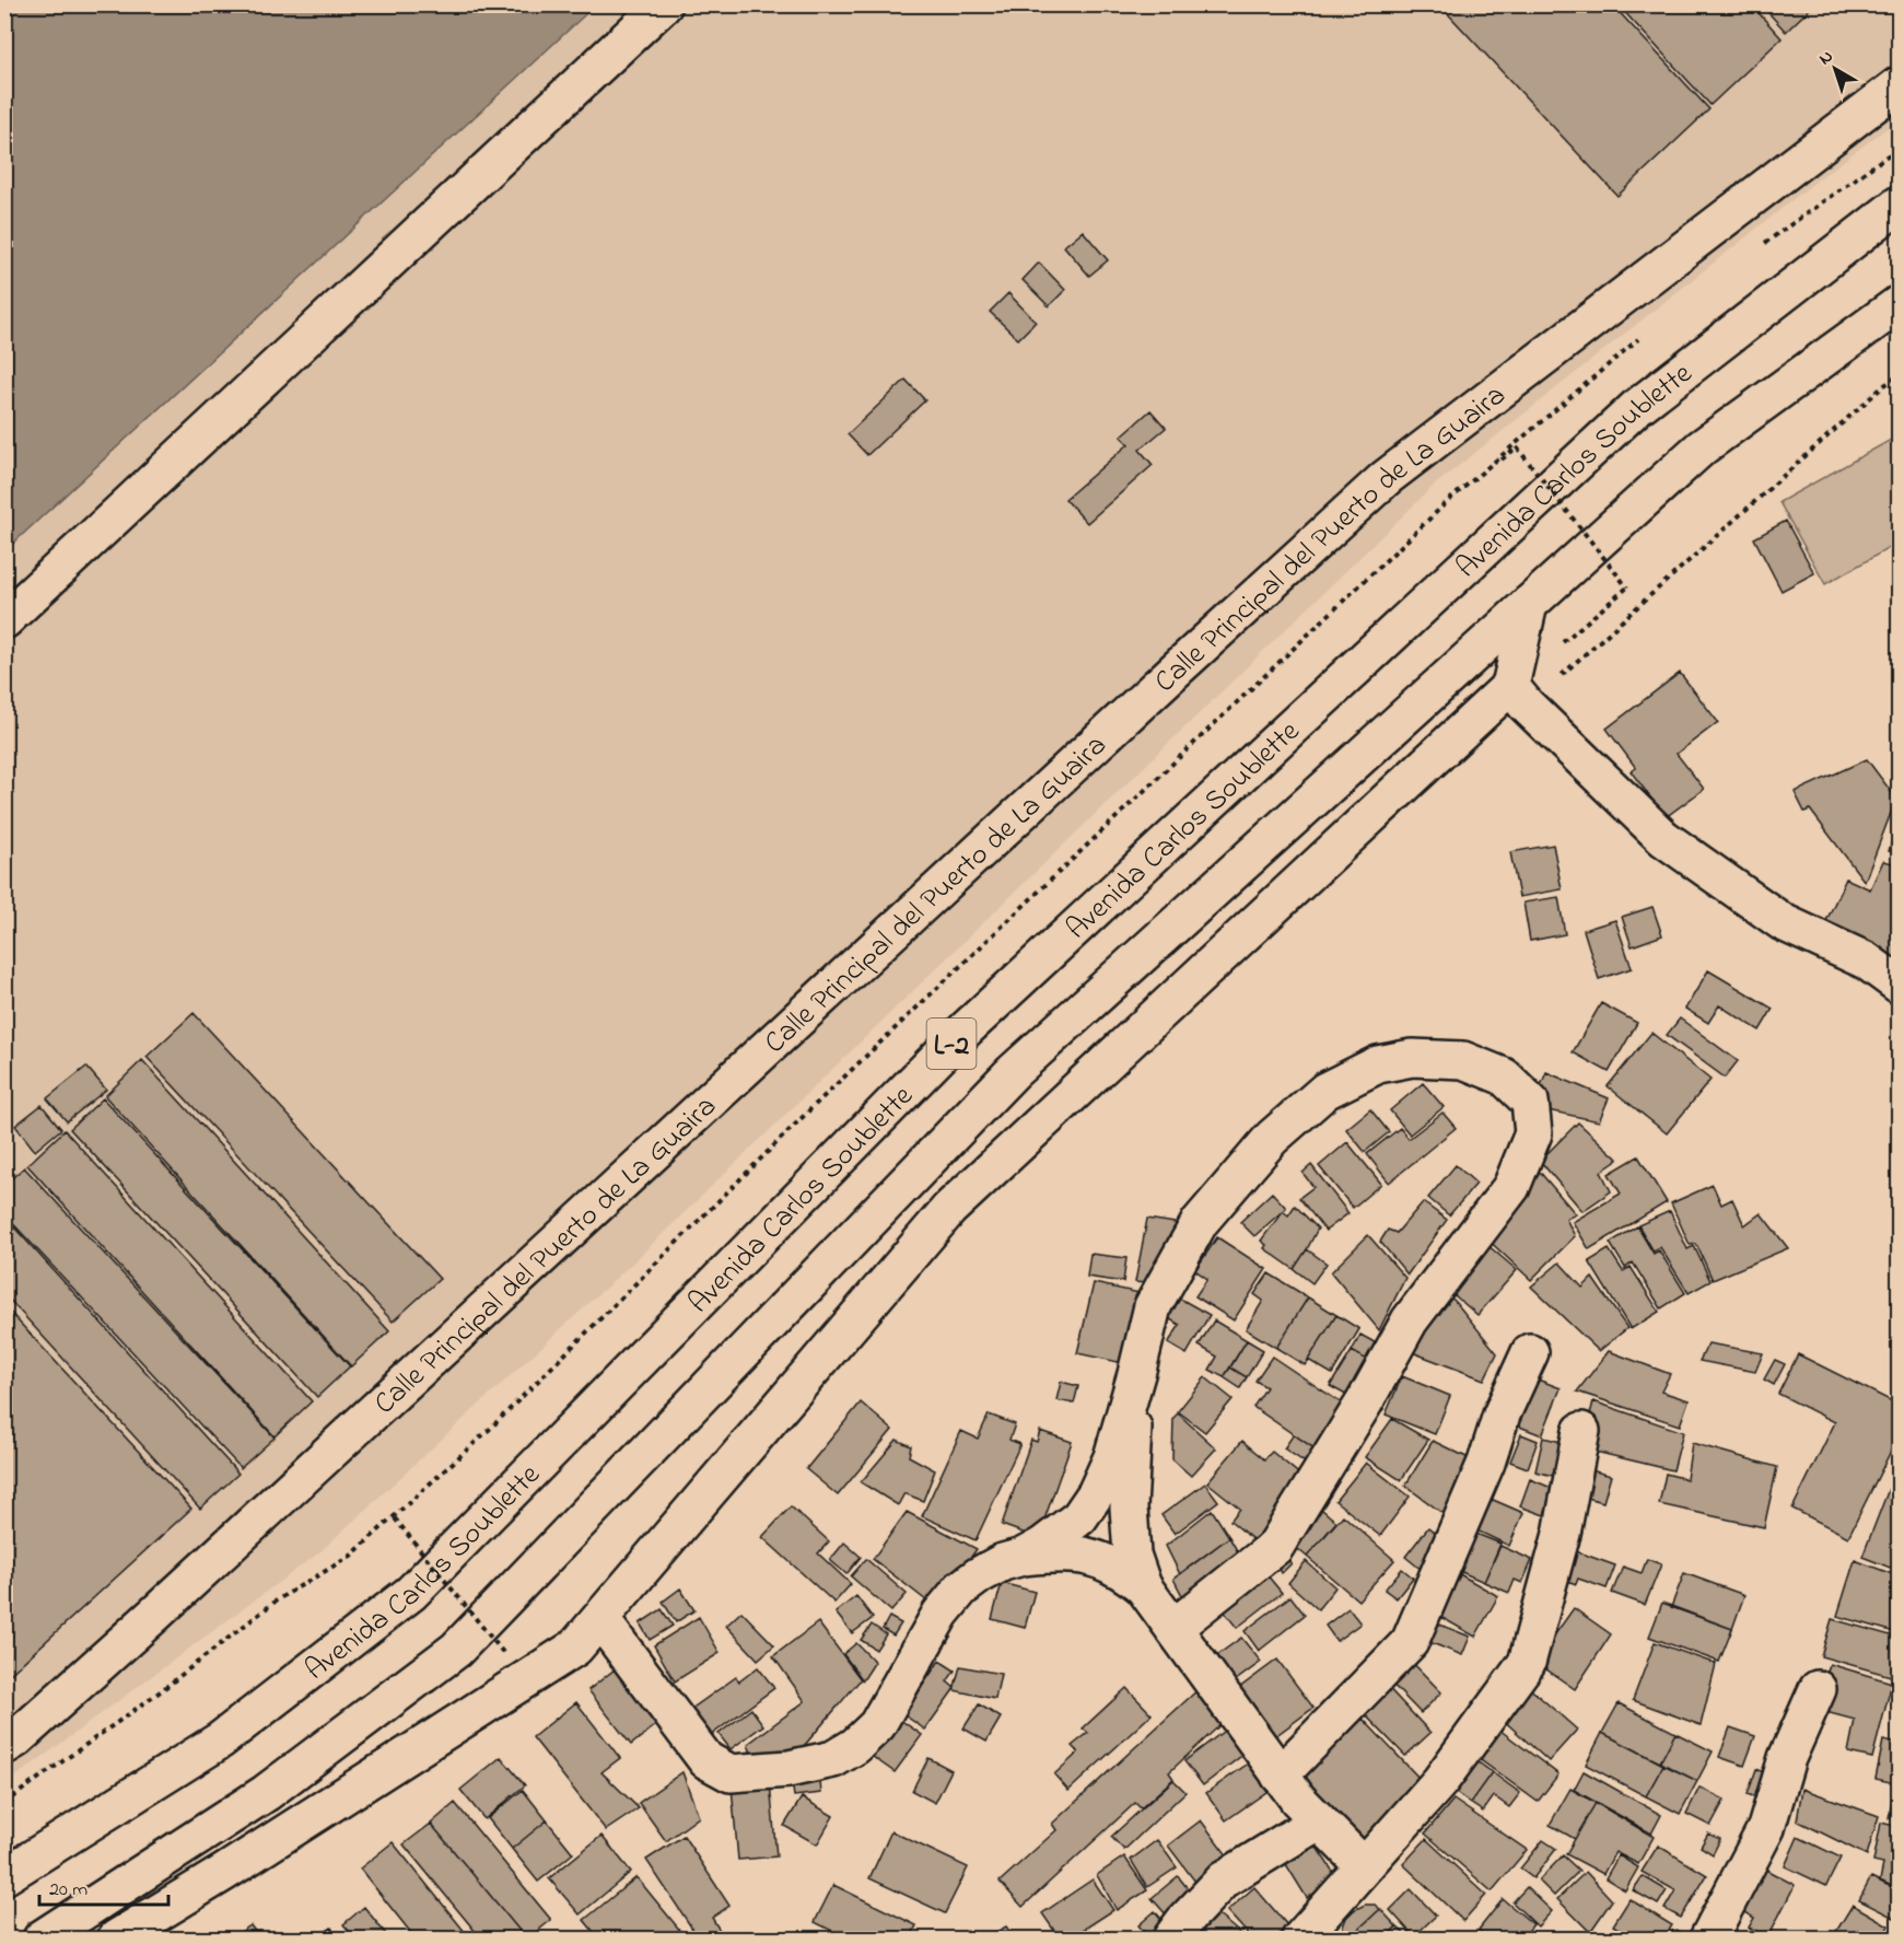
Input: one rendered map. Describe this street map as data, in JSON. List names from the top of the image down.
{
  "streets": {
    "street": ["Avenida Carlos Soublette", "Calle Principal del Puerto de La Guaira", "L-2"]
  },
  "scale_bar": "20 m",
  "north": "top left"
}
